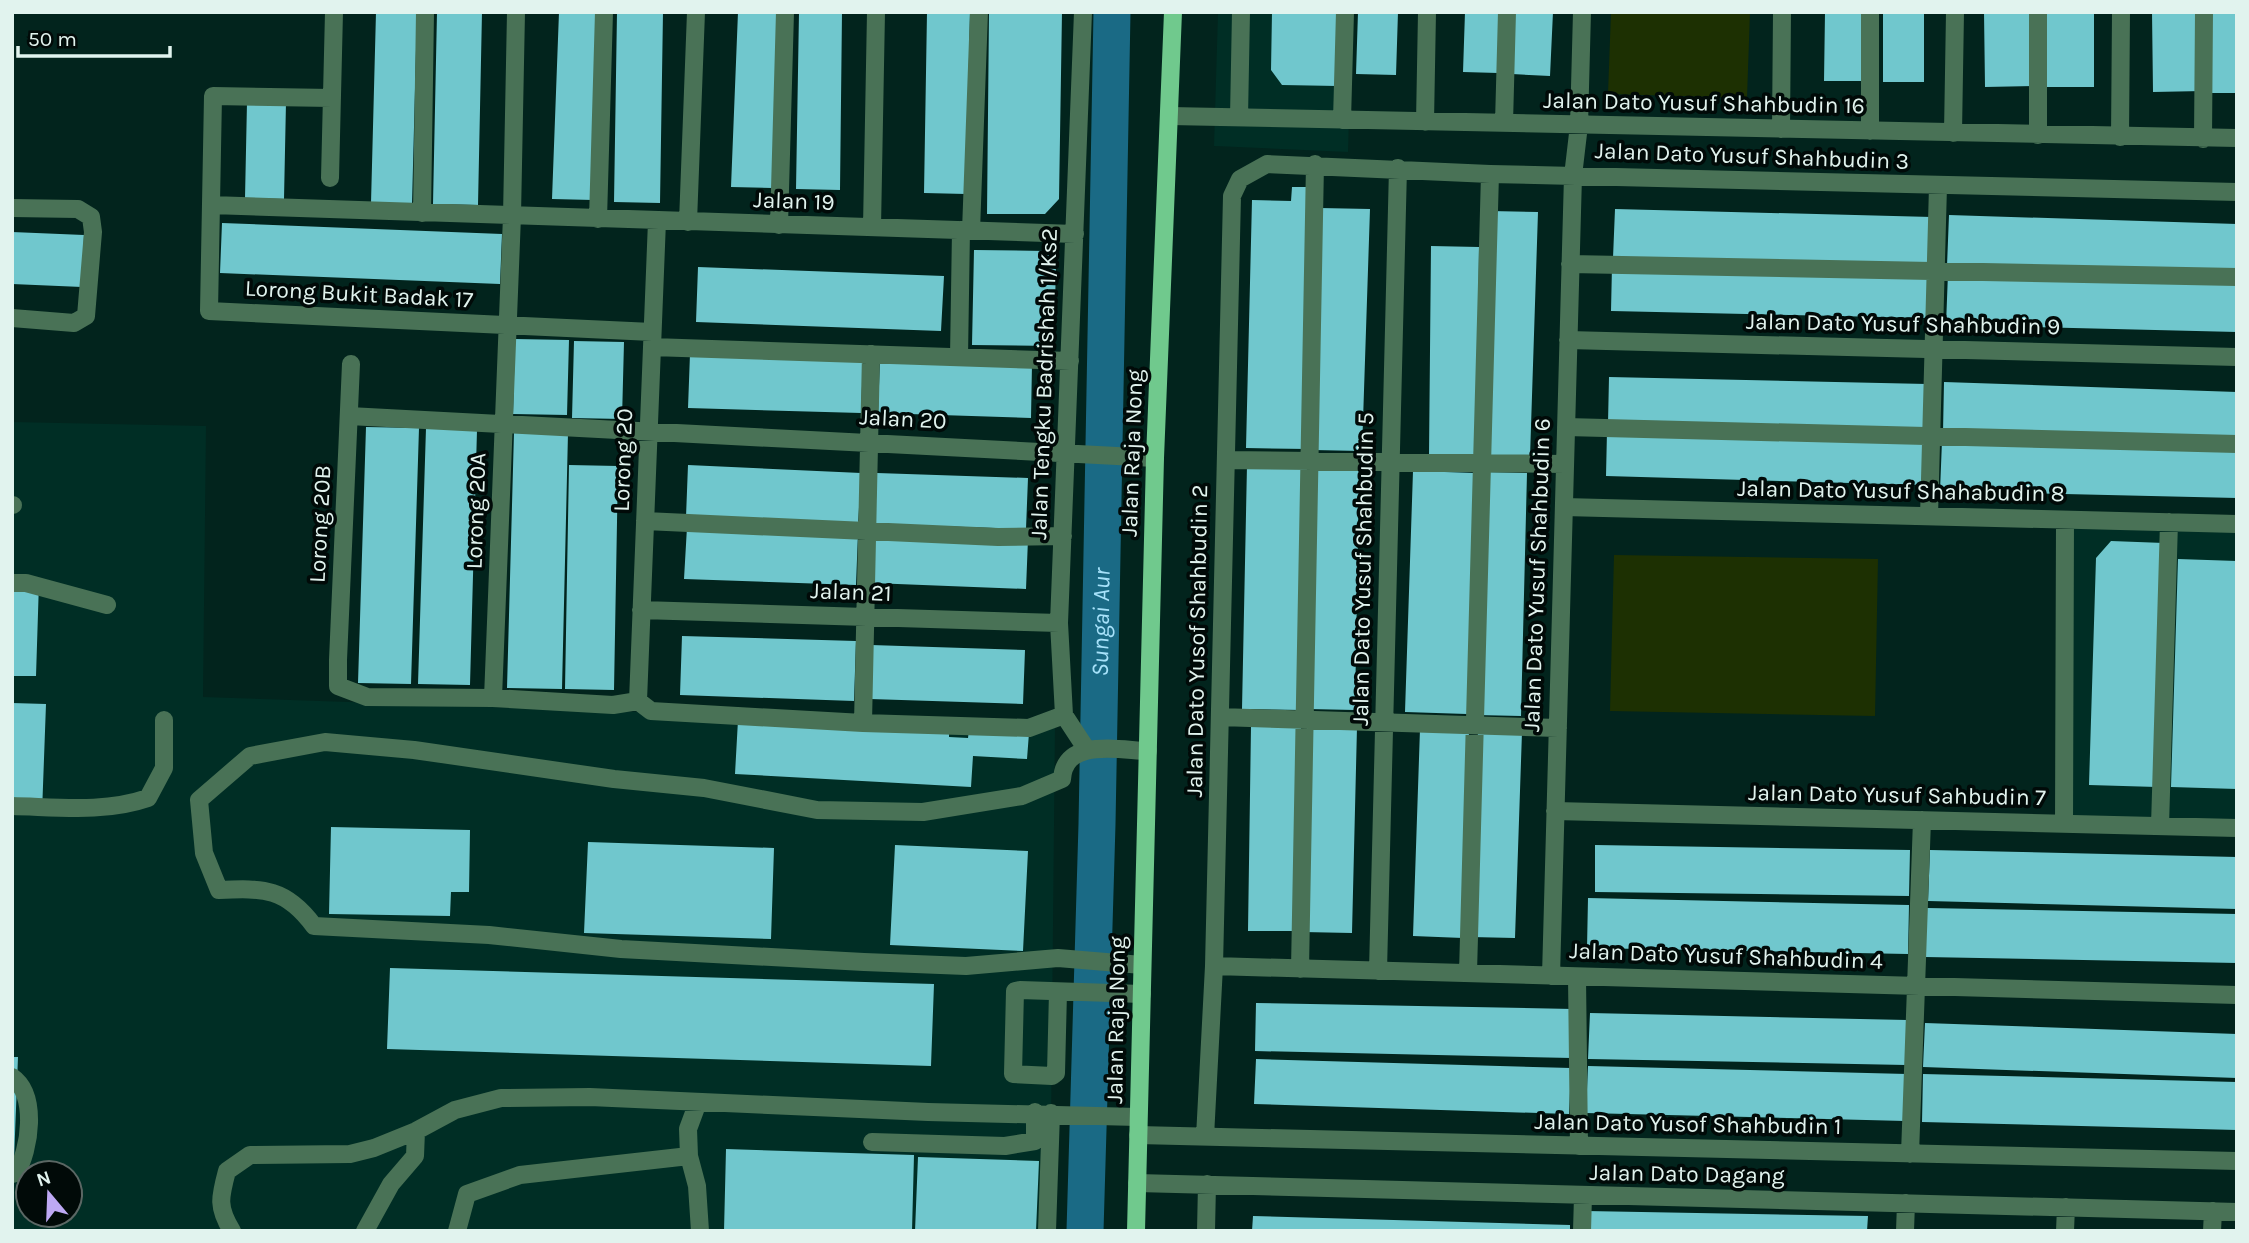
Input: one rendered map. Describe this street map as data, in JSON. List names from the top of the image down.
{
  "streets": {
    "main road": ["Jalan Raja Nong"],
    "street": [
      "Jalan Dato Yusuf Shahbudin 16",
      "Jalan Dato Yusuf Shahbudin 3",
      "Jalan 19",
      "Lorong Bukit Badak 17",
      "Jalan Dato Yusuf Shahbudin 9",
      "Jalan Tengku Badrishah 1/Ks2",
      "Jalan 20",
      "Lorong 20",
      "Jalan Dato Yusuf Shahabudin 8",
      "Lorong 20A",
      "Lorong 20B",
      "Jalan Dato Yusuf Shahbudin 5",
      "Jalan Dato Yusuf Shahbudin 6",
      "Jalan 21",
      "Jalan Dato Yusof Shahbudin 2",
      "Jalan Dato Yusuf Sahbudin 7",
      "Jalan Dato Yusuf Shahbudin 4",
      "Jalan Dato Yusof Shahbudin 1",
      "Jalan Dato Dagang"
    ]
  },
  "crossings": [
    ["Jalan Dato Yusuf Shahbudin 16", "Jalan Raja Nong"],
    ["Jalan Dato Yusuf Shahbudin 16", "Jalan Dato Yusuf Shahbudin 6"],
    ["Jalan Dato Yusuf Shahbudin 3", "Jalan Dato Yusuf Shahbudin 5"],
    ["Jalan Dato Yusuf Shahbudin 3", "Jalan Dato Yusuf Shahbudin 6"],
    ["Jalan Dato Yusuf Shahbudin 3", "Jalan Dato Yusof Shahbudin 2"],
    ["Jalan 19", "Lorong Bukit Badak 17"],
    ["Jalan 19", "Jalan Tengku Badrishah 1/Ks2"],
    ["Jalan 19", "Lorong 20"],
    ["Jalan 19", "Lorong 20A"],
    ["Lorong Bukit Badak 17", "Jalan Tengku Badrishah 1/Ks2"],
    ["Lorong Bukit Badak 17", "Lorong 20"],
    ["Lorong Bukit Badak 17", "Lorong 20A"],
    ["Jalan Dato Yusuf Shahbudin 9", "Jalan Dato Yusuf Shahbudin 6"],
    ["Jalan Tengku Badrishah 1/Ks2", "Jalan 20"],
    ["Jalan Tengku Badrishah 1/Ks2", "Jalan 21"],
    ["Jalan 20", "Jalan Raja Nong"],
    ["Jalan 20", "Lorong 20"],
    ["Jalan 20", "Lorong 20A"],
    ["Jalan 20", "Lorong 20B"],
    ["Jalan Raja Nong", "Jalan Dato Yusof Shahbudin 1"],
    ["Jalan Raja Nong", "Jalan Dato Dagang"],
    ["Lorong 20", "Jalan 21"],
    ["Jalan Dato Yusuf Shahabudin 8", "Jalan Dato Yusuf Shahbudin 6"],
    ["Lorong 20A", "Lorong 20B"],
    ["Jalan Dato Yusuf Shahbudin 5", "Jalan Dato Yusuf Shahbudin 4"],
    ["Jalan Dato Yusuf Shahbudin 6", "Jalan Dato Yusuf Sahbudin 7"],
    ["Jalan Dato Yusuf Shahbudin 6", "Jalan Dato Yusuf Shahbudin 4"],
    ["Jalan Dato Yusof Shahbudin 2", "Jalan Dato Yusuf Shahbudin 4"],
    ["Jalan Dato Yusof Shahbudin 2", "Jalan Dato Yusof Shahbudin 1"]
  ],
  "water": ["Sungai Aur"],
  "scale_bar": "50 m",
  "north": "top"
}
